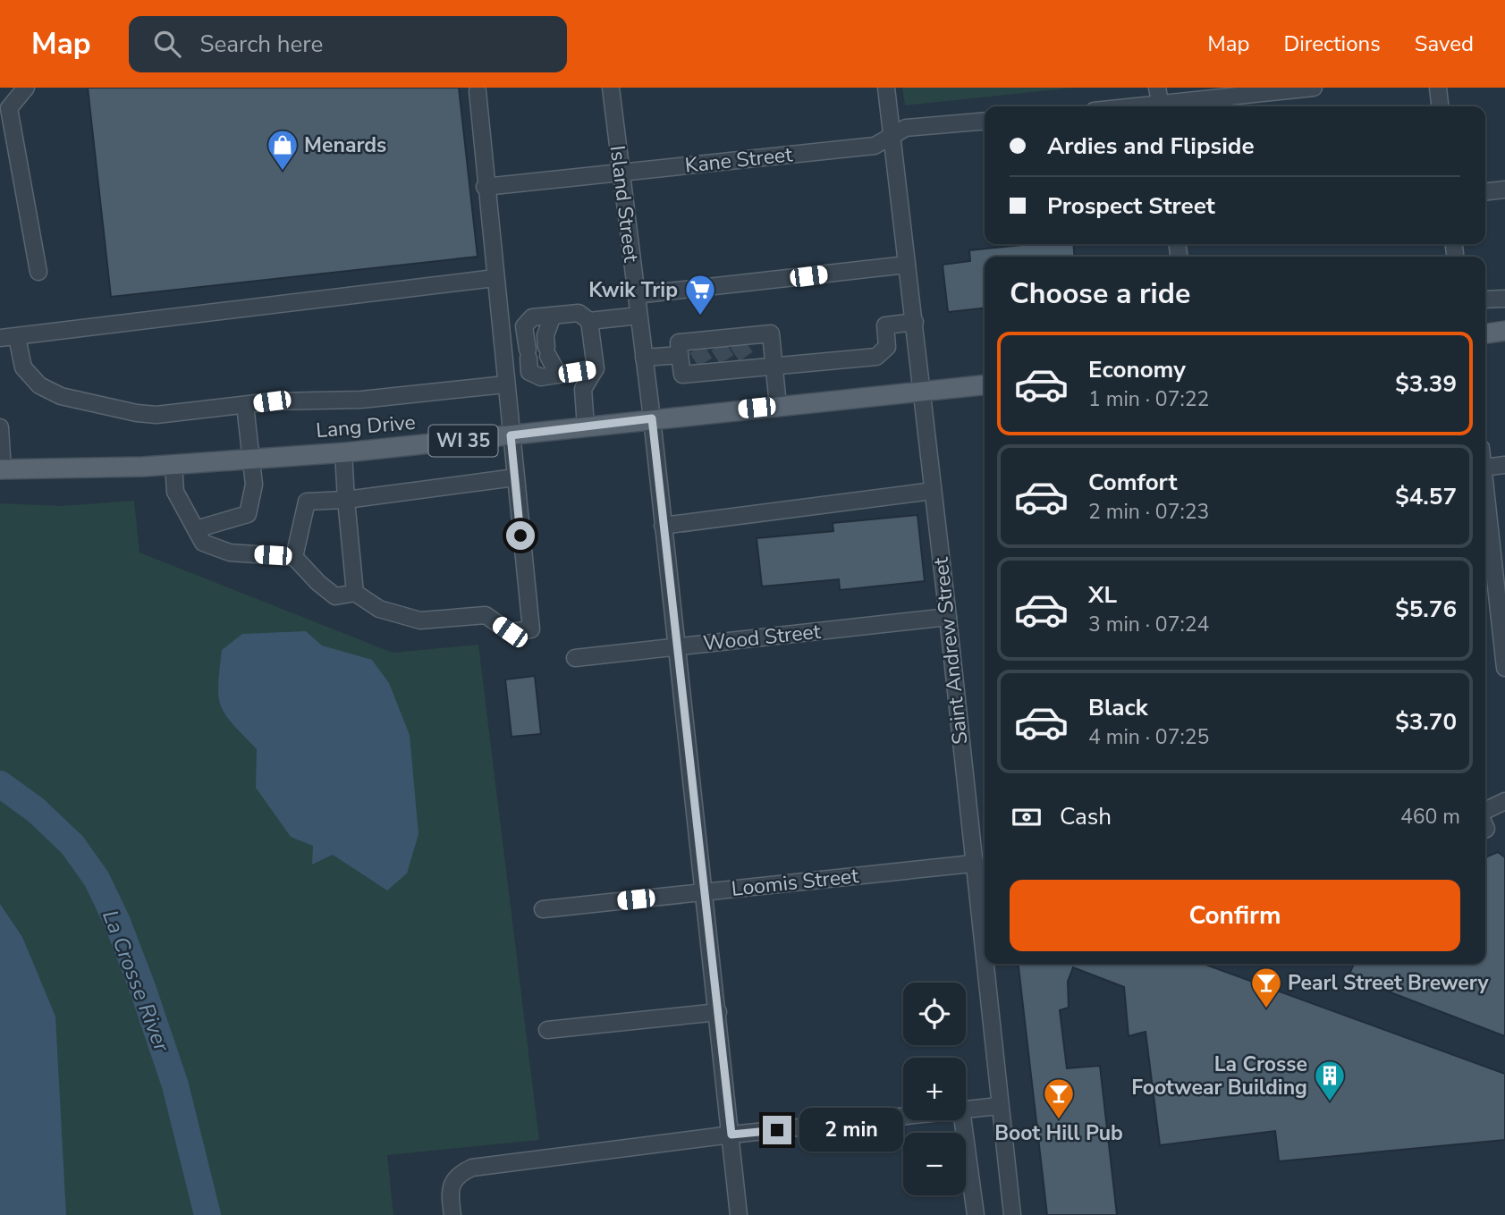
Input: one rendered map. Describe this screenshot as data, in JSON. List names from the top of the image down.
{
  "streets": {
    "main road": ["Lang Drive", "WI 35"],
    "street": [
      "Kane Street",
      "Island Street",
      "Wood Street",
      "Saint Andrew Street",
      "Loomis Street"
    ]
  },
  "crossings": [
    ["Kane Street", "Island Street"],
    ["Kane Street", "Saint Andrew Street"],
    ["Island Street", "Lang Drive"],
    ["Island Street", "Wood Street"],
    ["Island Street", "Loomis Street"],
    ["Lang Drive", "WI 35"],
    ["Lang Drive", "Saint Andrew Street"],
    ["WI 35", "Saint Andrew Street"],
    ["Wood Street", "Saint Andrew Street"],
    ["Saint Andrew Street", "Loomis Street"]
  ],
  "water": ["La Crosse River"],
  "places": {
    "shop": ["Menards"],
    "supermarket": ["Kwik Trip"],
    "bar": ["Pearl Street Brewery", "Boot Hill Pub"],
    "building": ["La Crosse Footwear Building"]
  },
  "page": {
    "header": "Map",
    "search": "Search here",
    "nav": ["Map", "Directions", "Saved"],
    "banner": ["Ardies and Flipside", "Prospect Street"],
    "heading": "Choose a ride",
    "list": [
      {
        "name": "Economy",
        "note": "1 min · 07:22",
        "value": "$3.39"
      },
      {
        "name": "Comfort",
        "note": "2 min · 07:23",
        "value": "$4.57"
      },
      {
        "name": "XL",
        "note": "3 min · 07:24",
        "value": "$5.76"
      },
      {
        "name": "Black",
        "note": "4 min · 07:25",
        "value": "$3.70"
      }
    ],
    "pay": ["Cash", "460 m"],
    "buttons": "Confirm",
    "map_buttons": ["+", "−"],
    "bubble": "2 min"
  }
}
